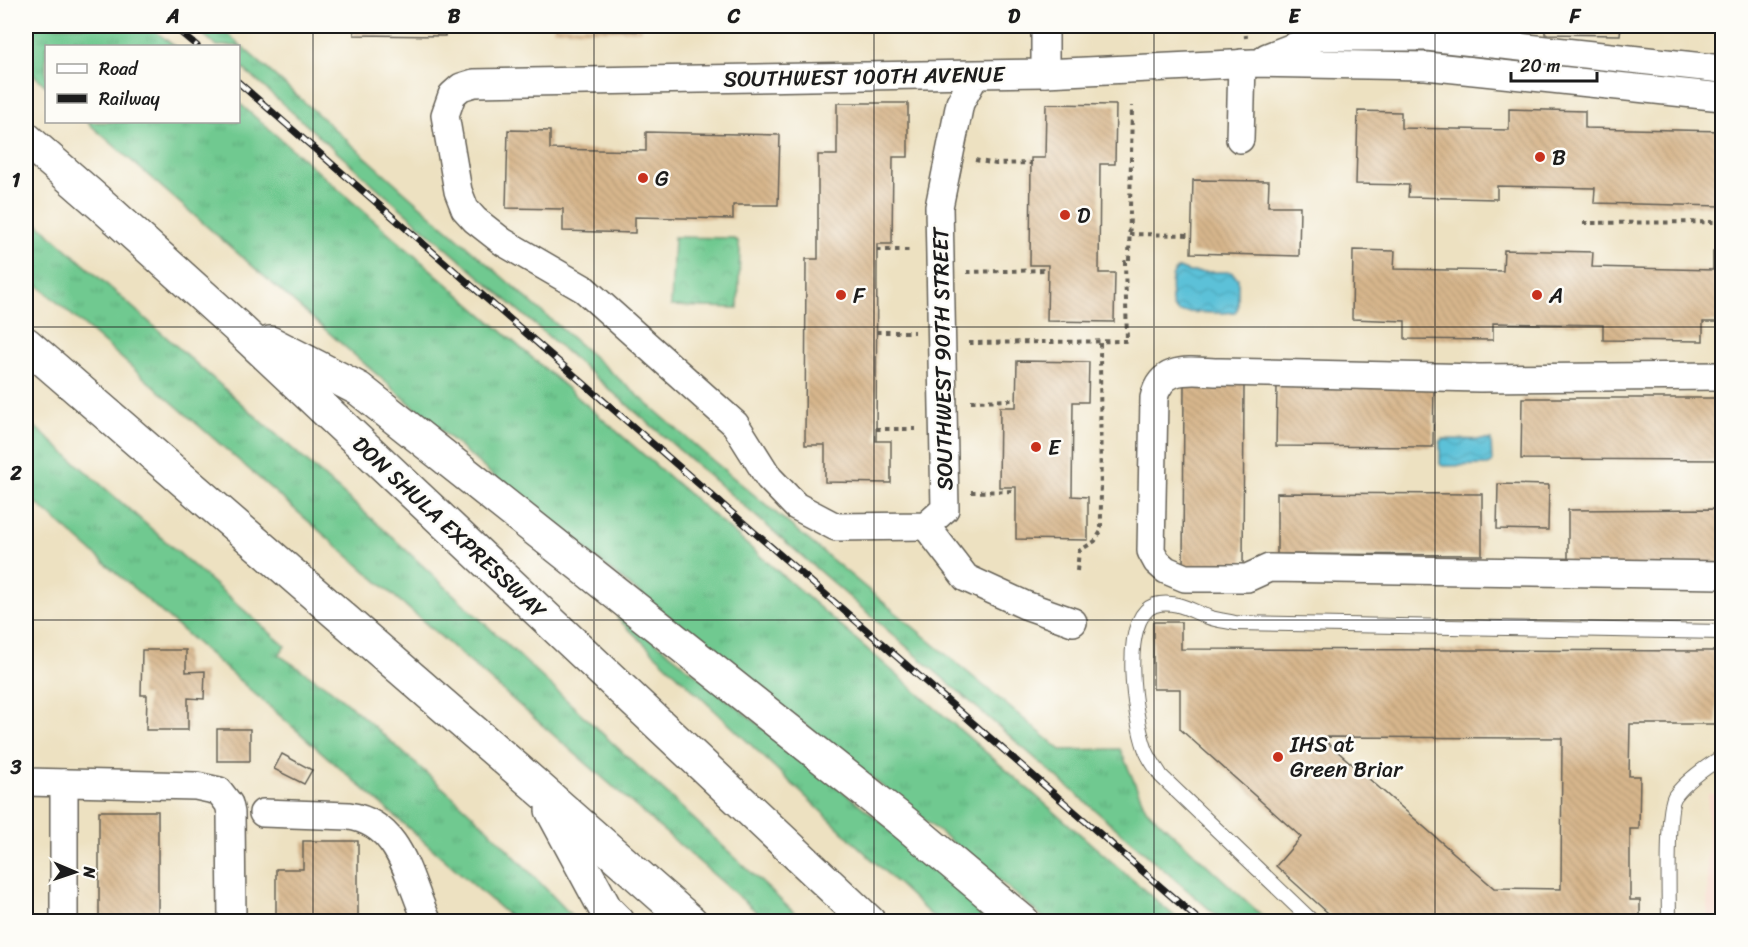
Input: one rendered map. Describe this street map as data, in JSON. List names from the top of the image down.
{
  "streets": {
    "highway": ["DON SHULA EXPRESSWAY"],
    "street": ["SOUTHWEST 100TH AVENUE", "SOUTHWEST 90TH STREET"]
  },
  "crossings": [
    ["SOUTHWEST 100TH AVENUE", "SOUTHWEST 90TH STREET"]
  ],
  "places": [
    "B",
    "G",
    "D",
    "F",
    "A",
    "E",
    "IHS at Green Briar"
  ],
  "legend": ["Road", "Railway"],
  "scale_bar": "20 m",
  "north": "right",
  "grid": {
    "columns": [
      "A",
      "B",
      "C",
      "D",
      "E",
      "F"
    ],
    "rows": ["1", "2", "3"]
  }
}
